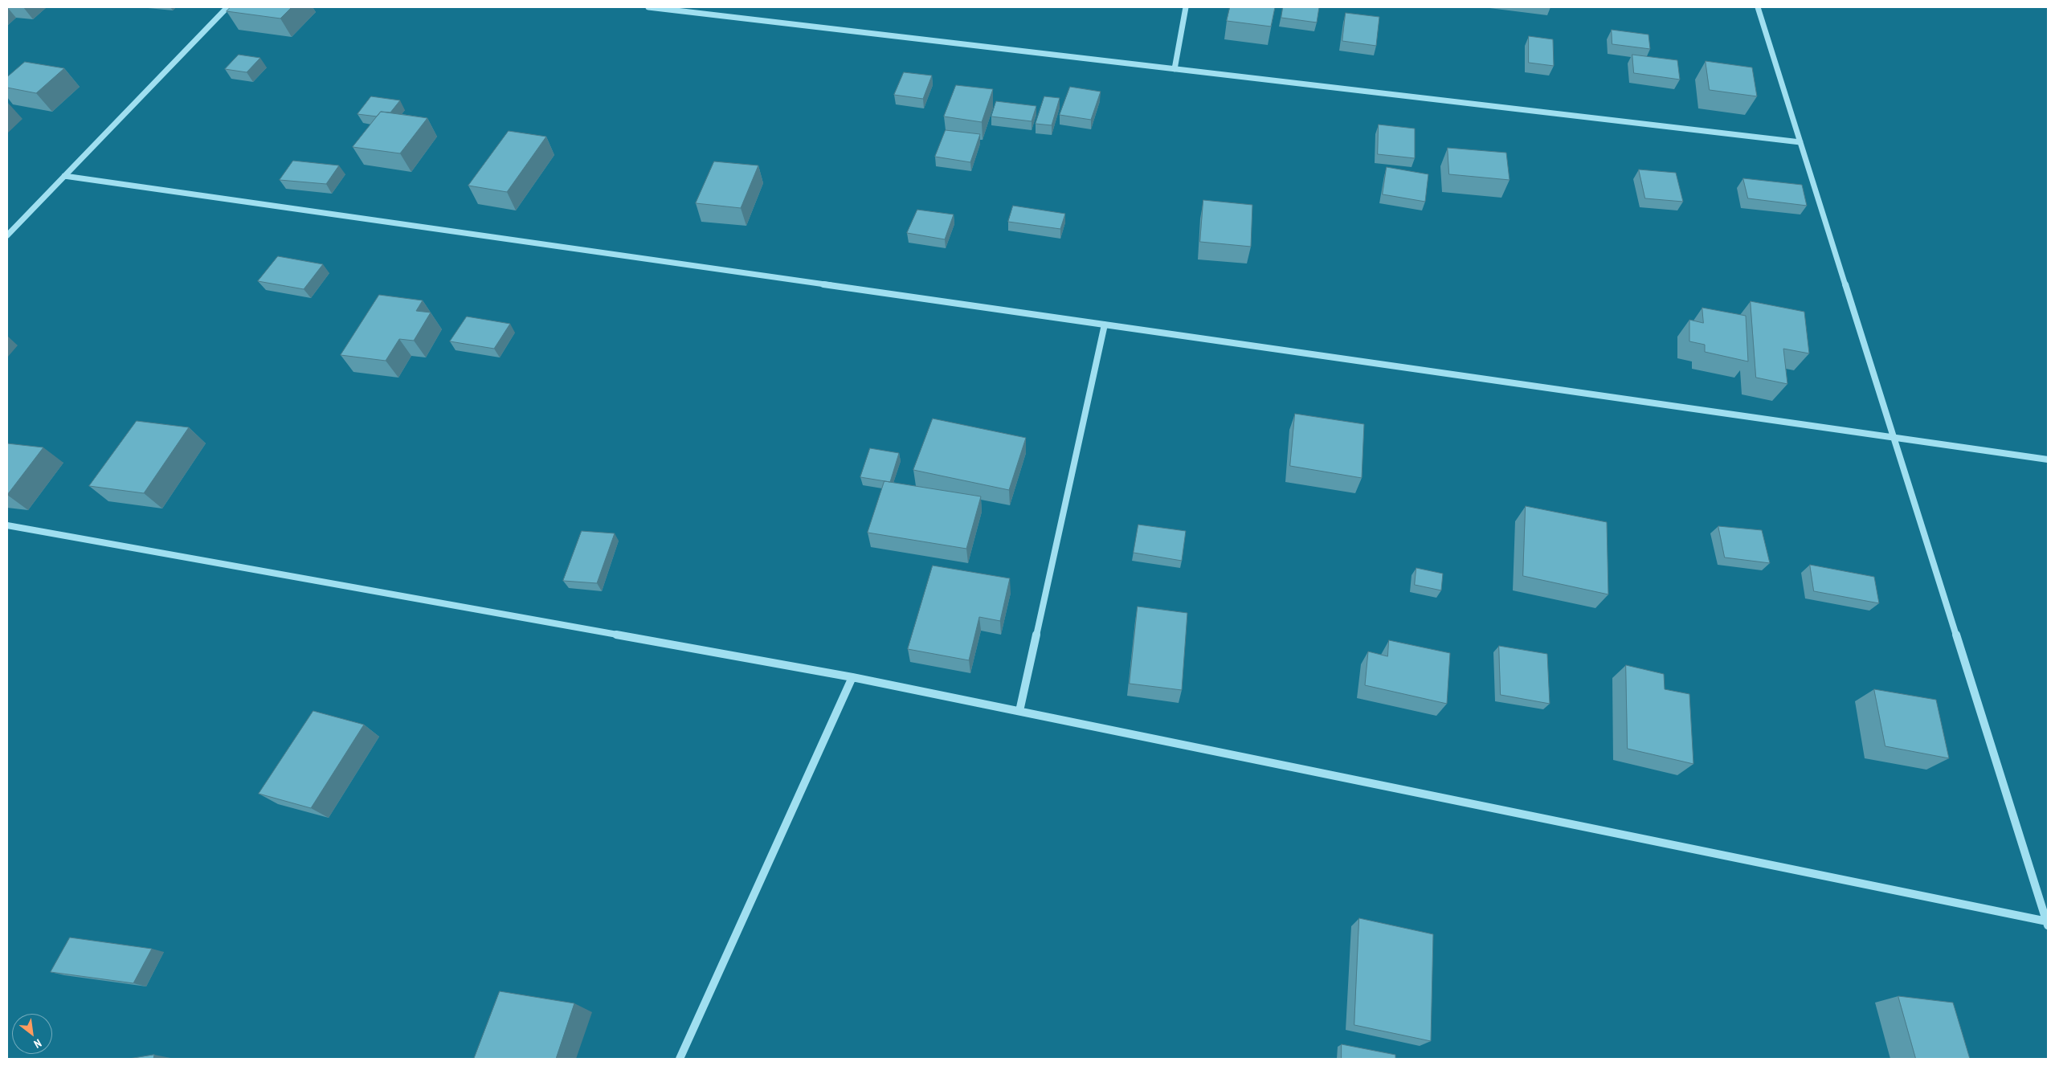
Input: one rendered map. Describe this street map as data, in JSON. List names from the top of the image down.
{
  "north": "bottom right"
}
